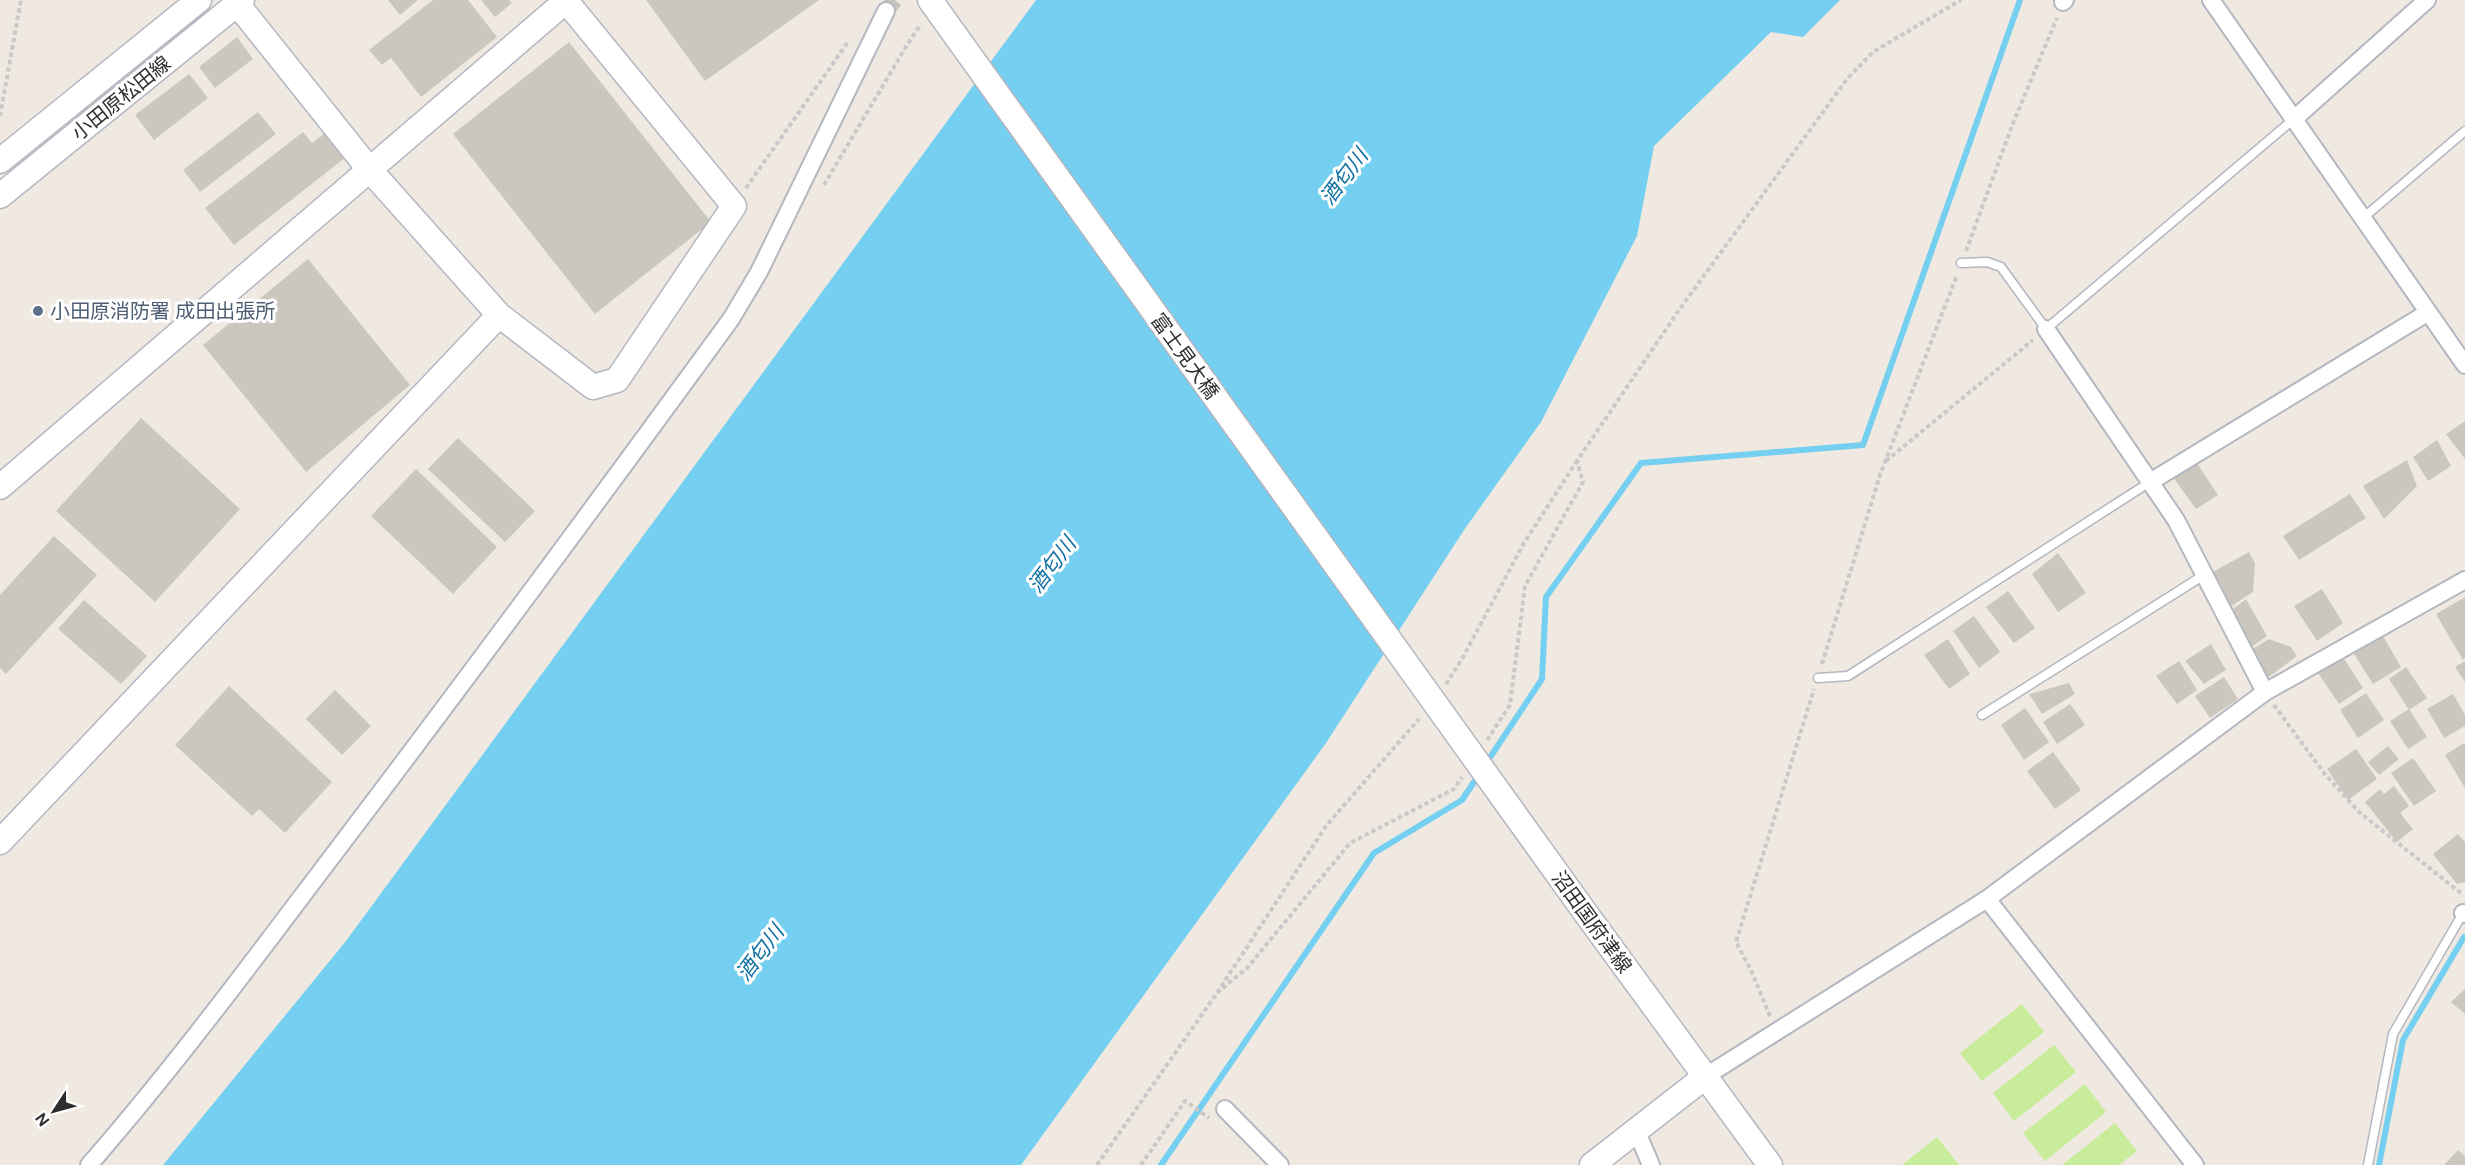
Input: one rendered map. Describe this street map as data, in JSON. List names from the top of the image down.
{
  "streets": {
    "street": ["小田原松田線", "富士見大橋", "沼田国府津線"]
  },
  "crossings": [
    ["富士見大橋", "沼田国府津線"]
  ],
  "water": ["酒匂川"],
  "places": ["小田原消防署 成田出張所"],
  "north": "bottom left"
}
